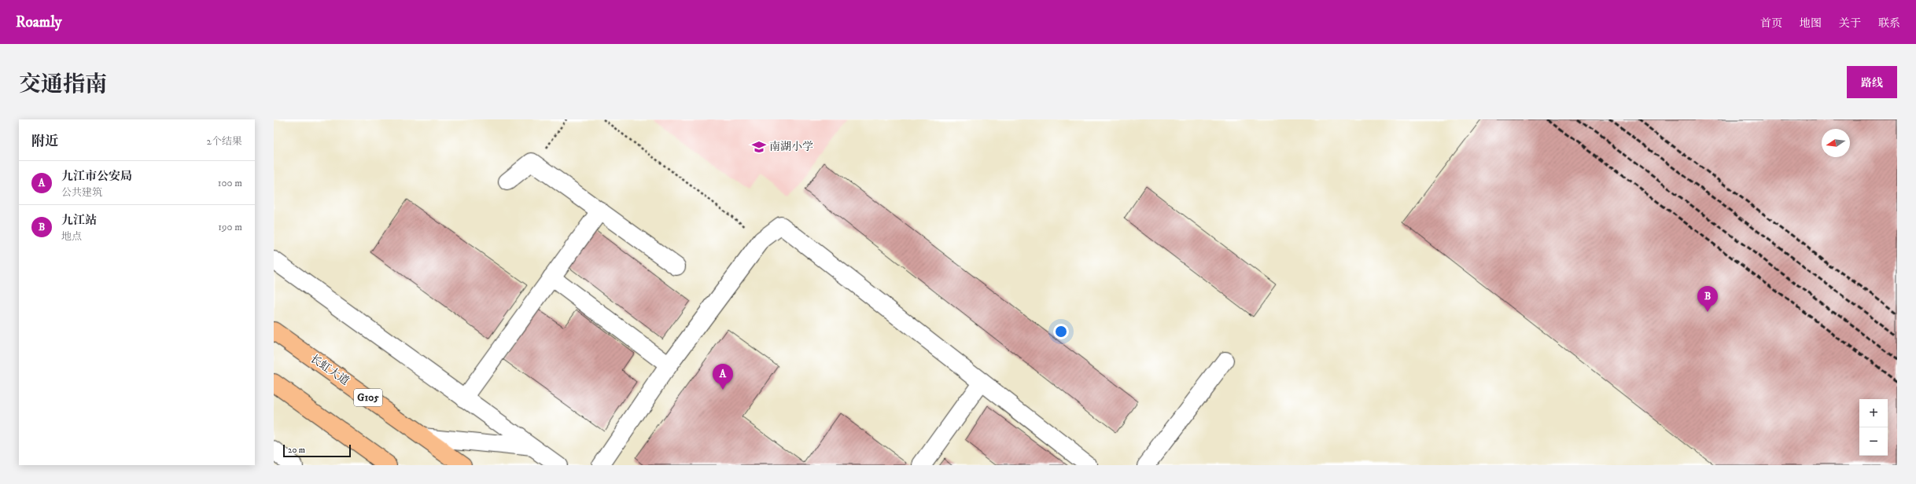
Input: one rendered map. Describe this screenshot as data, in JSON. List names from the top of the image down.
{
  "streets": {
    "highway": ["长虹大道", "G105"]
  },
  "places": {
    "school or university": ["南湖小学"]
  },
  "scale_bar": "20 m",
  "north": "left",
  "page": {
    "header": "Roamly",
    "nav": [
      "首页",
      "地图",
      "关于",
      "联系"
    ],
    "title": "交通指南",
    "buttons": "路线",
    "heading": ["附近", "2个结果"],
    "list": [
      {
        "mark": "A",
        "name": "九江市公安局",
        "note": "公共建筑",
        "value": "100 m"
      },
      {
        "mark": "B",
        "name": "九江站",
        "note": "地点",
        "value": "190 m"
      }
    ],
    "pins": ["B", "A"],
    "map_buttons": ["+", "−"],
    "scale": "20 m"
  }
}
